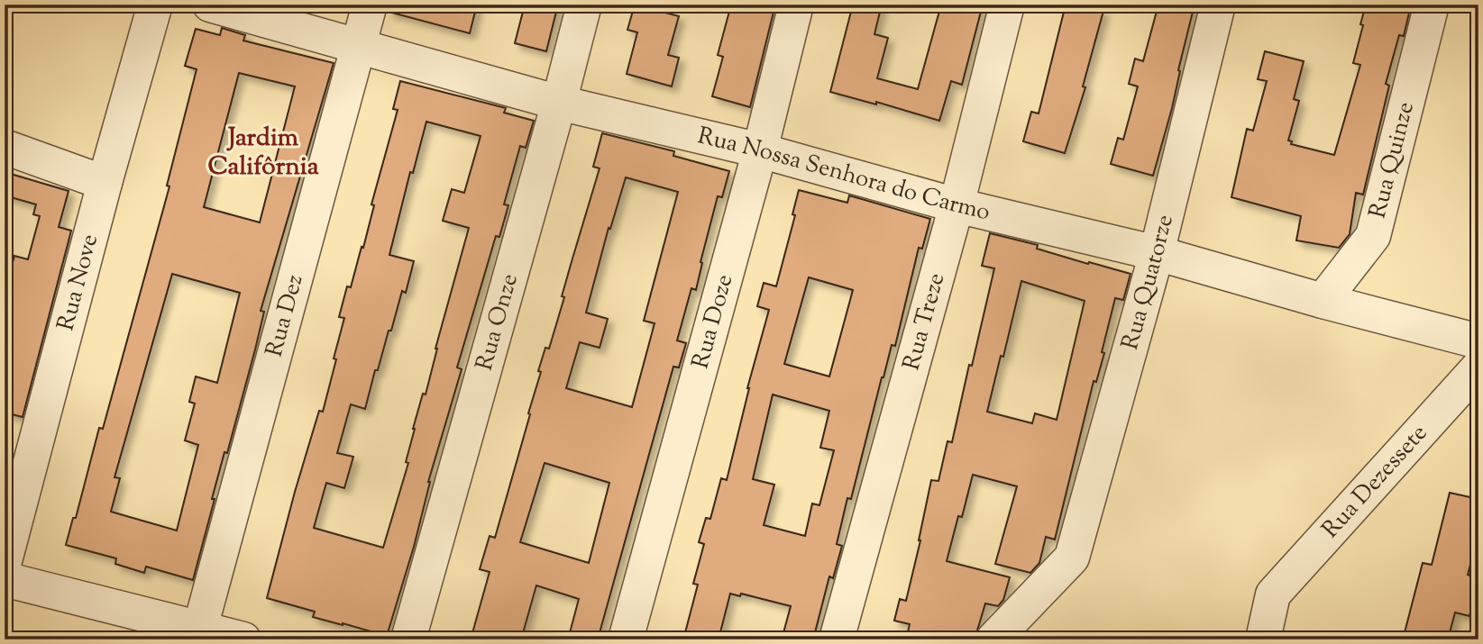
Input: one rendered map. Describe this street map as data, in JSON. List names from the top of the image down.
{
  "streets": {
    "street": [
      "Rua Quinze",
      "Rua Nossa Senhora do Carmo",
      "Rua Quatorze",
      "Rua Nove",
      "Rua Dez",
      "Rua Onze",
      "Rua Doze",
      "Rua Treze",
      "Rua Dezessete"
    ]
  },
  "crossings": [
    ["Rua Quinze", "Rua Nossa Senhora do Carmo"],
    ["Rua Nossa Senhora do Carmo", "Rua Quatorze"],
    ["Rua Nossa Senhora do Carmo", "Rua Dez"],
    ["Rua Nossa Senhora do Carmo", "Rua Onze"],
    ["Rua Nossa Senhora do Carmo", "Rua Doze"],
    ["Rua Nossa Senhora do Carmo", "Rua Treze"]
  ],
  "districts": ["Jardim Califôrnia"]
}
